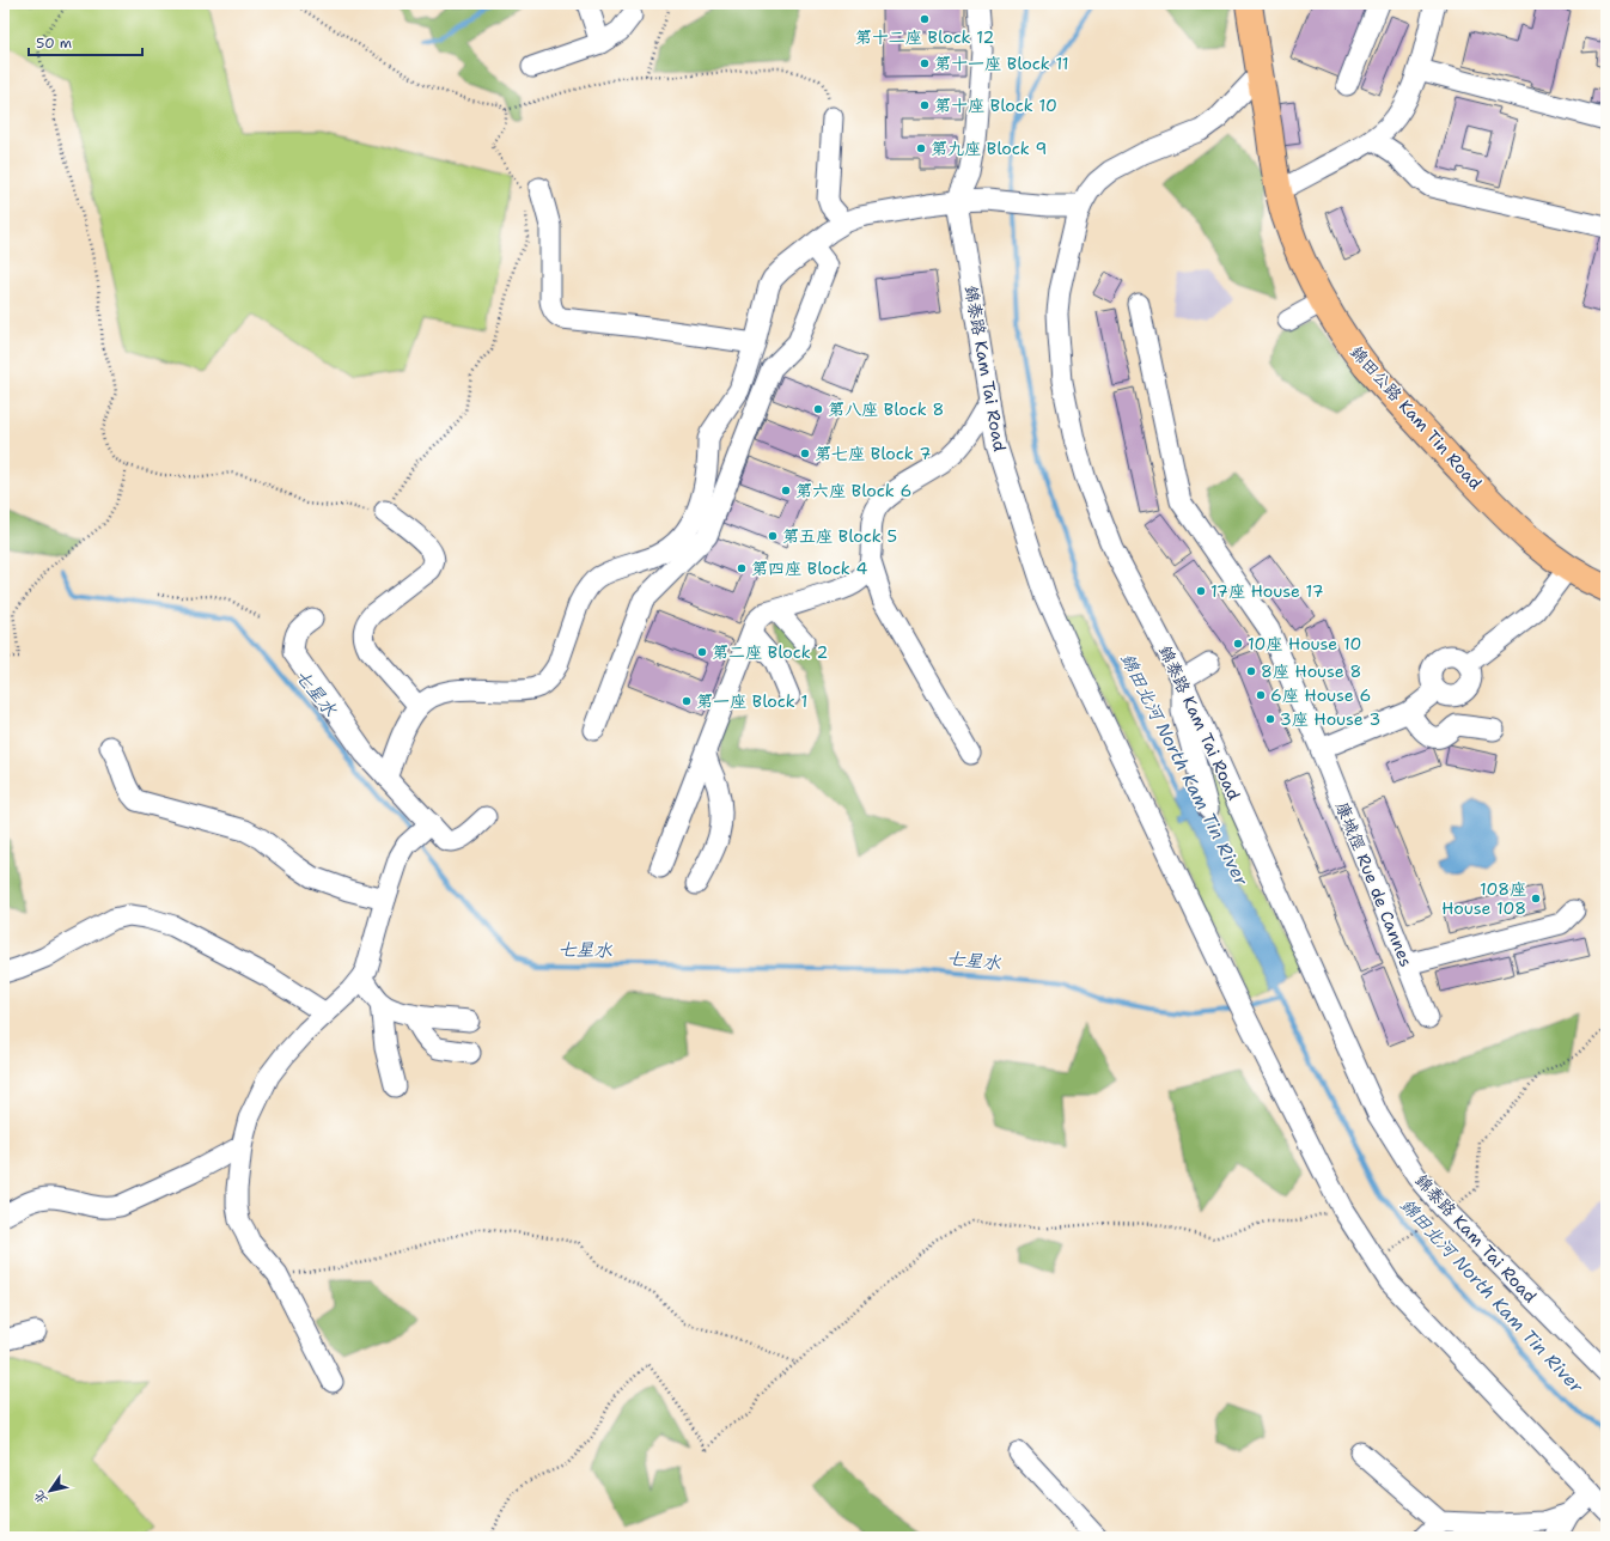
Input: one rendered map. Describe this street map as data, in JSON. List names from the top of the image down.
{
  "streets": {
    "main road": ["錦田公路 Kam Tin Road"],
    "street": ["錦泰路 Kam Tai Road", "康城徑 Rue de Cannes"]
  },
  "crossings": [
    ["錦泰路 Kam Tai Road", "錦田公路 Kam Tin Road"]
  ],
  "water": ["七星水", "錦田北河 North Kam Tin River"],
  "places": [
    "第十二座 Block 12",
    "第十一座 Block 11",
    "第十座 Block 10",
    "第九座 Block 9",
    "第八座 Block 8",
    "第七座 Block 7",
    "第六座 Block 6",
    "第五座 Block 5",
    "第四座 Block 4",
    "17座 House 17",
    "10座 House 10",
    "第二座 Block 2",
    "8座 House 8",
    "6座 House 6",
    "第一座 Block 1",
    "3座 House 3",
    "108座 House 108"
  ],
  "scale_bar": "50 m",
  "north": "bottom left"
}
